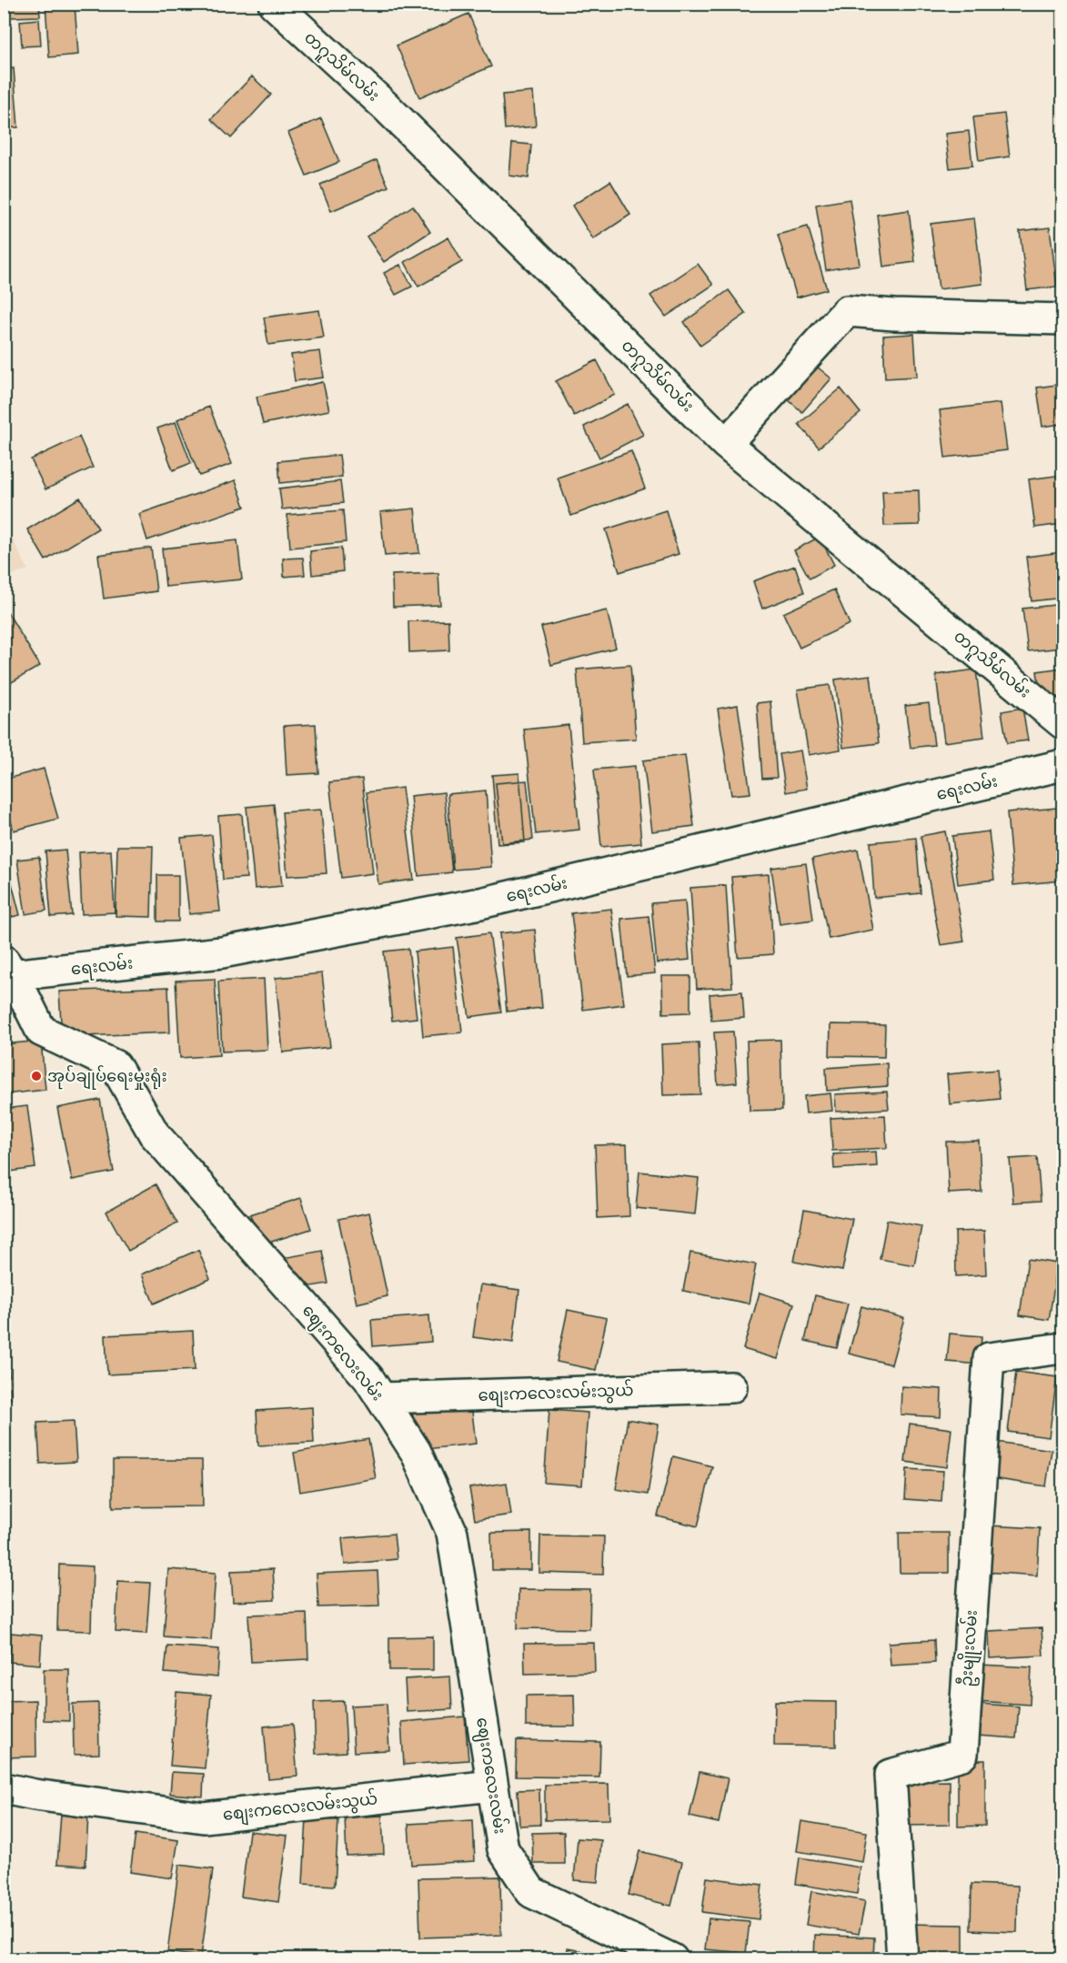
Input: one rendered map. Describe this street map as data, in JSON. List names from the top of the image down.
{
  "streets": {
    "street": [
      "တဂူသိမ်လမ်း",
      "ရေးလမ်း",
      "ဈေးကလေးလမ်း",
      "စျေးကလေးလမ်းသွယ်",
      "ဦးမျိုးလမ်း"
    ]
  },
  "crossings": [
    ["ရေးလမ်း", "ဈေးကလေးလမ်း"],
    ["ဈေးကလေးလမ်း", "စျေးကလေးလမ်းသွယ်"]
  ],
  "places": ["အုပ်ချုပ်ရေးမှုးရုံး"]
}
